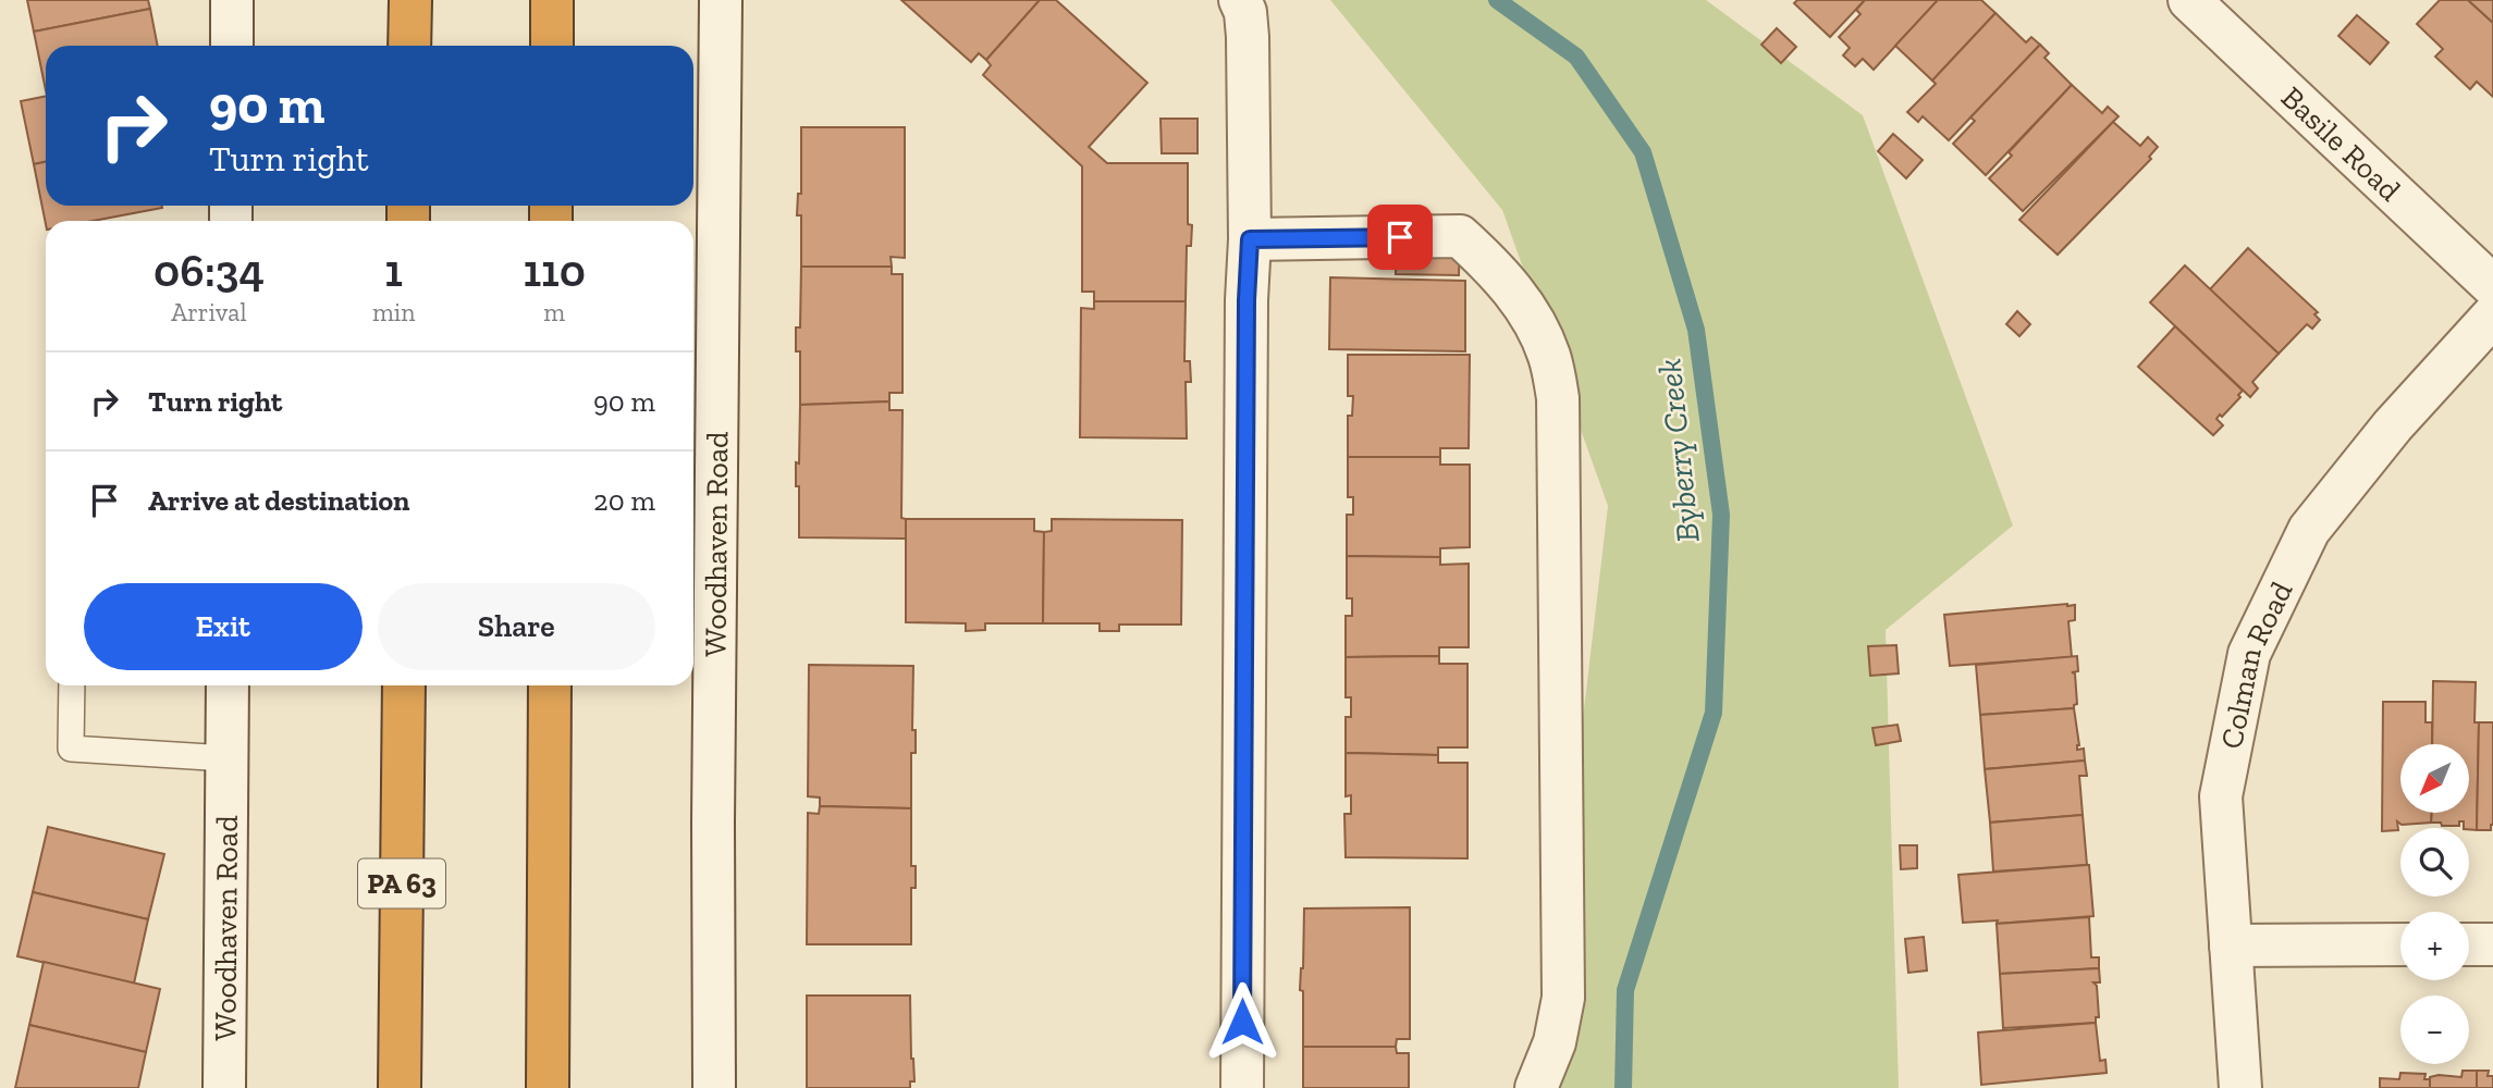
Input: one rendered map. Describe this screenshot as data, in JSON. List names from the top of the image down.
{
  "streets": {
    "highway": ["PA 63"],
    "street": ["Basile Road", "Woodhaven Road", "Colman Road"]
  },
  "water": ["Byberry Creek"],
  "north": "bottom left",
  "page": {
    "turn": ["90 m", "Turn right"],
    "eta": [
      "06:34",
      "Arrival",
      "1",
      "min",
      "110",
      "m"
    ],
    "list": [
      {
        "name": "Turn right",
        "value": "90 m"
      },
      {
        "name": "Arrive at destination",
        "value": "20 m"
      }
    ],
    "buttons": ["Exit", "Share"],
    "map_buttons": ["+", "−"]
  }
}
